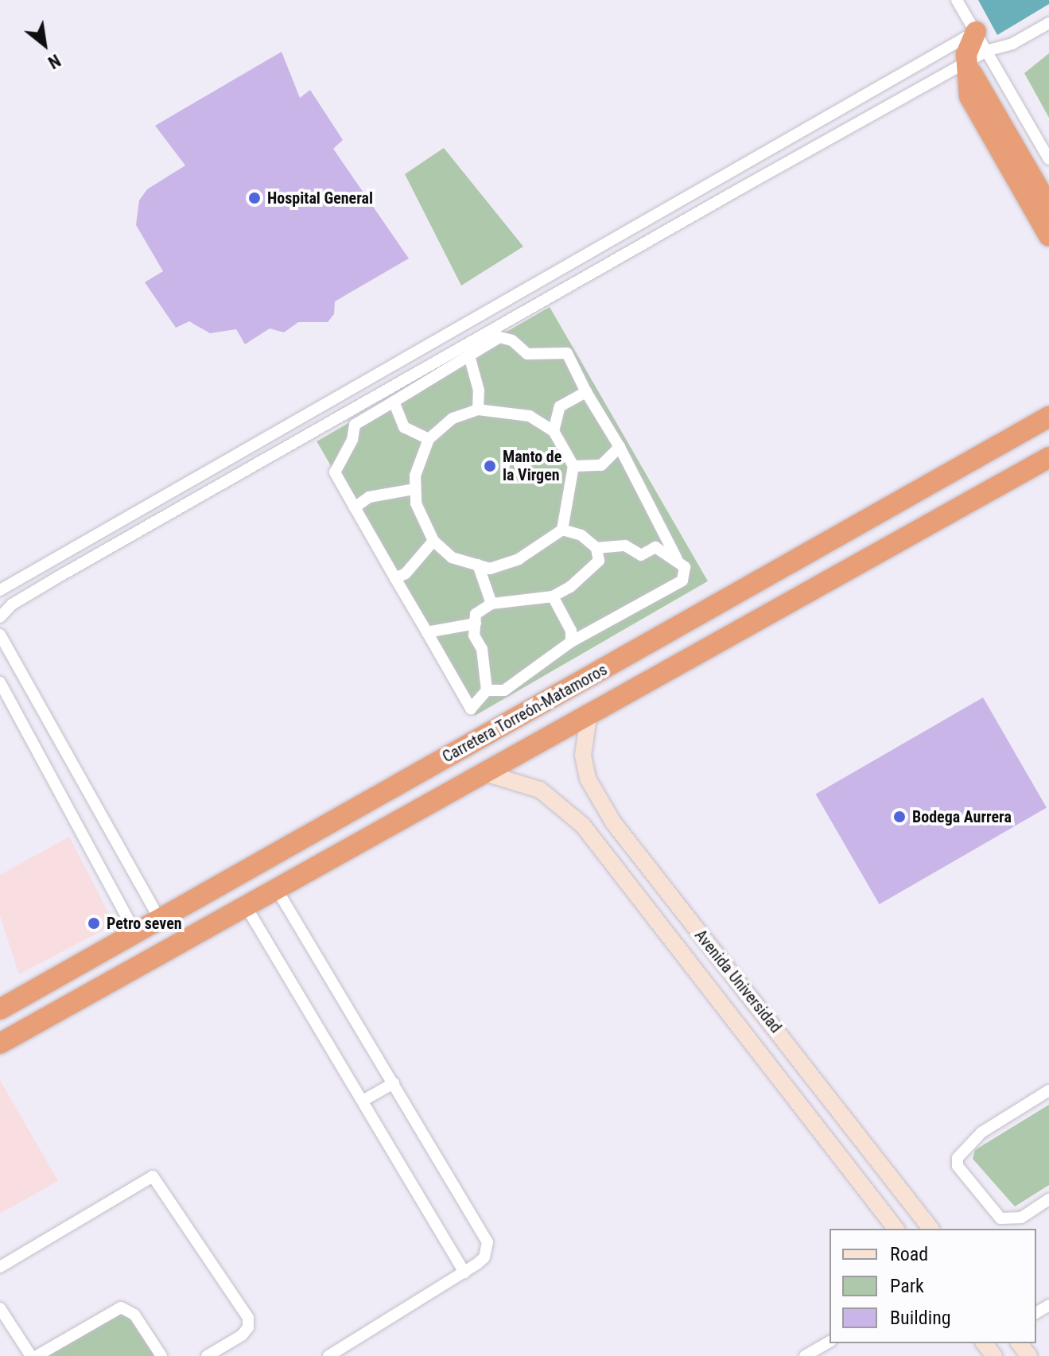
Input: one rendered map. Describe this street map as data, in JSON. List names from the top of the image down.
{
  "streets": {
    "highway": ["Carretera Torreón-Matamoros"],
    "main road": ["Avenida Universidad"]
  },
  "places": [
    "Hospital General",
    "Manto de la Virgen",
    "Bodega Aurrera",
    "Petro seven"
  ],
  "legend": ["Road", "Park", "Building"],
  "north": "bottom right"
}
